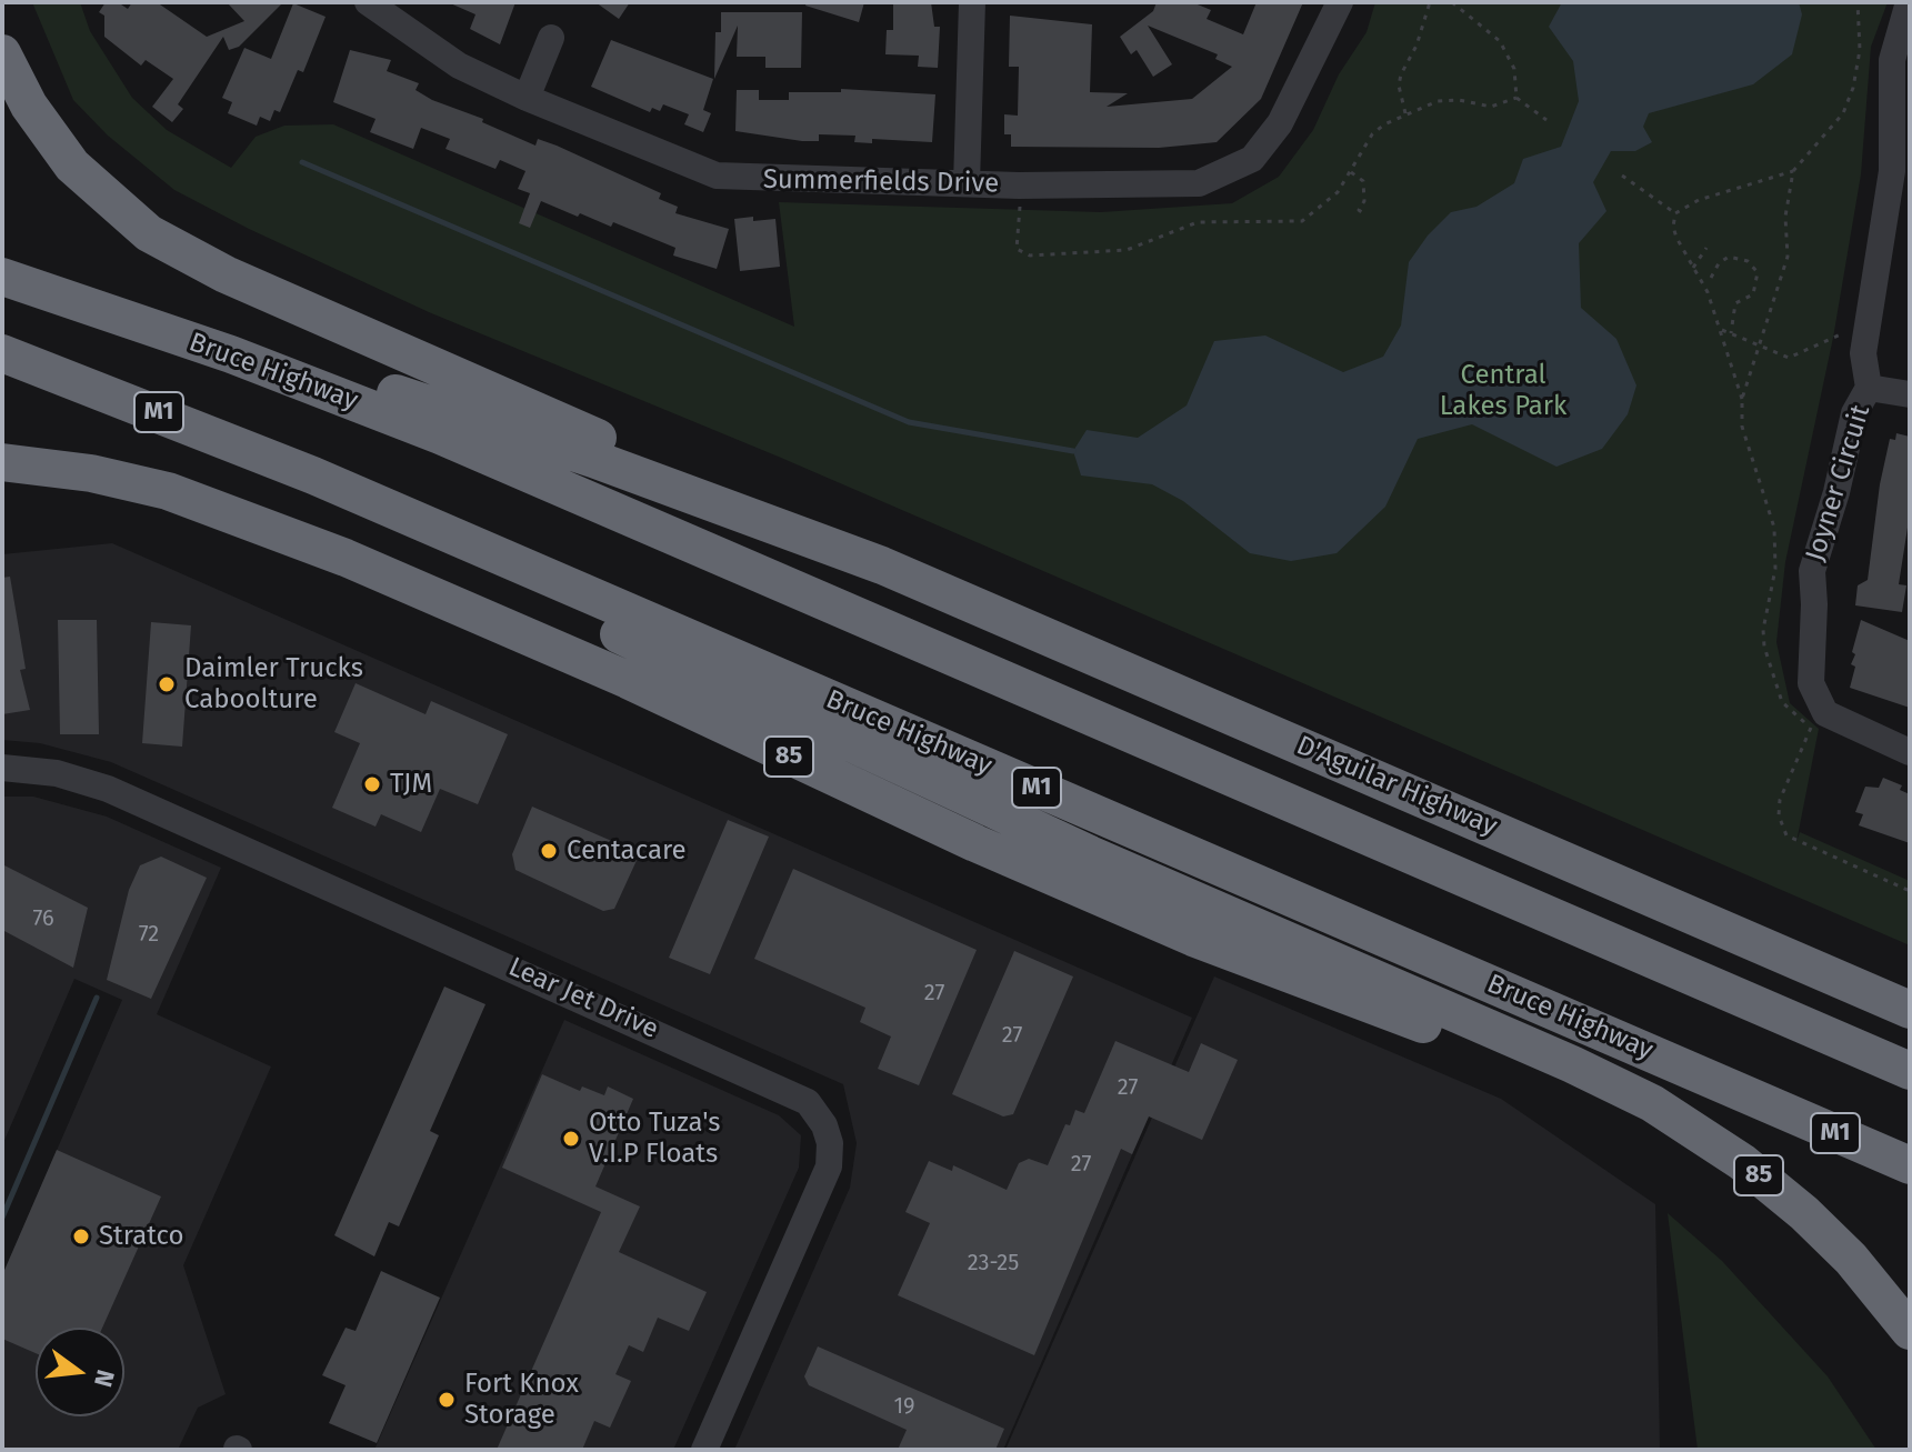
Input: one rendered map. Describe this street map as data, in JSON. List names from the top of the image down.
{
  "streets": {
    "highway": [
      "Bruce Highway",
      "M1",
      "85",
      "D'Aguilar Highway"
    ],
    "street": ["Summerfields Drive", "Joyner Circuit", "Lear Jet Drive"]
  },
  "parks": ["Central Lakes Park"],
  "places": [
    "Daimler Trucks Caboolture",
    "TJM",
    "Centacare",
    "Otto Tuza's V.I.P Floats",
    "Stratco",
    "Fort Knox Storage"
  ],
  "house_numbers": [
    "76",
    "72",
    "27",
    "27",
    "27",
    "27",
    "23-25",
    "19"
  ],
  "north": "right"
}
